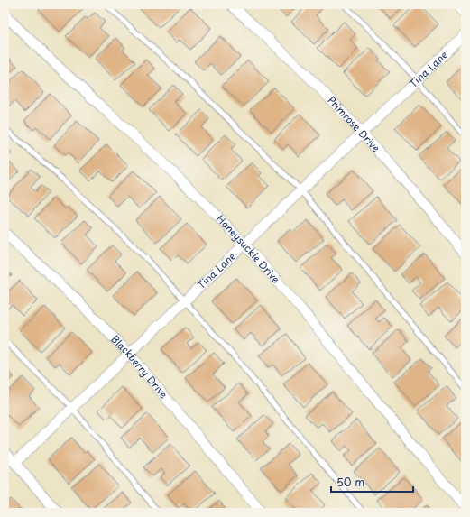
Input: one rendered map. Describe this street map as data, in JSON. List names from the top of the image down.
{
  "streets": {
    "street": [
      "Tina Lane",
      "Primrose Drive",
      "Honeysuckle Drive",
      "Blackberry Drive"
    ]
  },
  "crossings": [
    ["Tina Lane", "Primrose Drive"],
    ["Tina Lane", "Honeysuckle Drive"],
    ["Tina Lane", "Blackberry Drive"]
  ],
  "scale_bar": "50 m"
}
